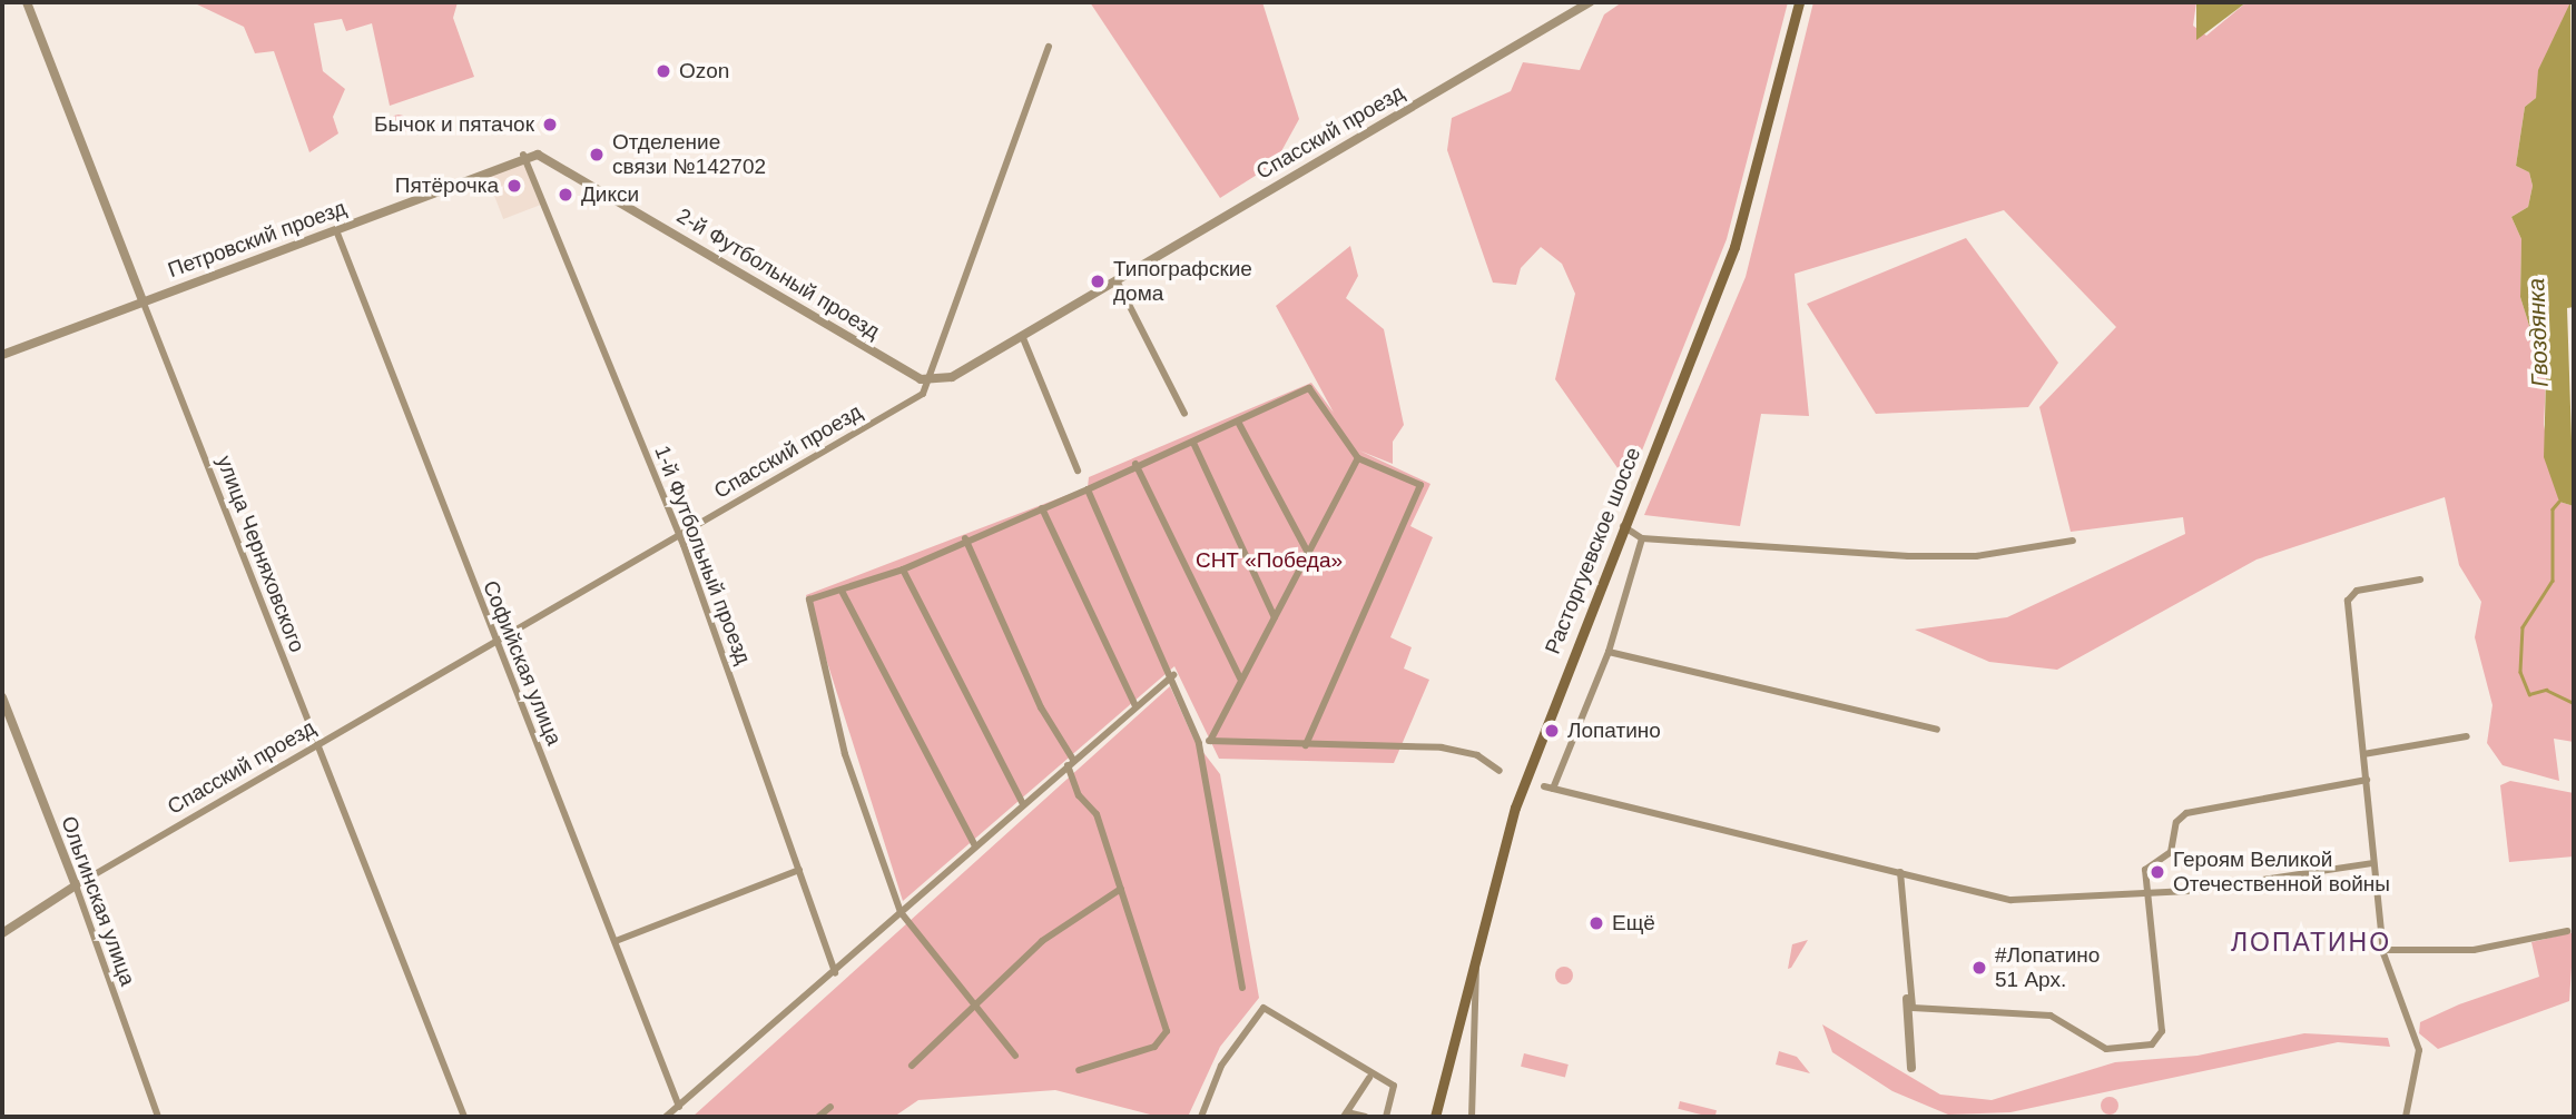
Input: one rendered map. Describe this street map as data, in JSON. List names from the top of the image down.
{
  "streets": {
    "main road": ["Расторгуевское шоссе"],
    "street": [
      "Спасский проезд",
      "Петровский проезд",
      "2-й Футбольный проезд",
      "улица Черняховского",
      "1-й Футбольный проезд",
      "Софийская улица",
      "Ольгинская улица"
    ]
  },
  "crossings": [
    ["Спасский проезд", "2-й Футбольный проезд"],
    ["Спасский проезд", "улица Черняховского"],
    ["Спасский проезд", "1-й Футбольный проезд"],
    ["Спасский проезд", "Софийская улица"],
    ["Спасский проезд", "Ольгинская улица"],
    ["Петровский проезд", "2-й Футбольный проезд"],
    ["Петровский проезд", "улица Черняховского"],
    ["Петровский проезд", "1-й Футбольный проезд"],
    ["Петровский проезд", "Софийская улица"],
    ["2-й Футбольный проезд", "1-й Футбольный проезд"]
  ],
  "districts": ["ЛОПАТИНО"],
  "water": ["Гвоздянка"],
  "parks": ["СНТ «Победа»"],
  "places": [
    "Ozon",
    "Бычок и пятачок",
    "Отделение связи №142702",
    "Пятёрочка",
    "Дикси",
    "Типографские дома",
    "Лопатино",
    "Героям Великой Отечественной войны",
    "Ещё",
    "#Лопатино 51 Арх."
  ]
}
